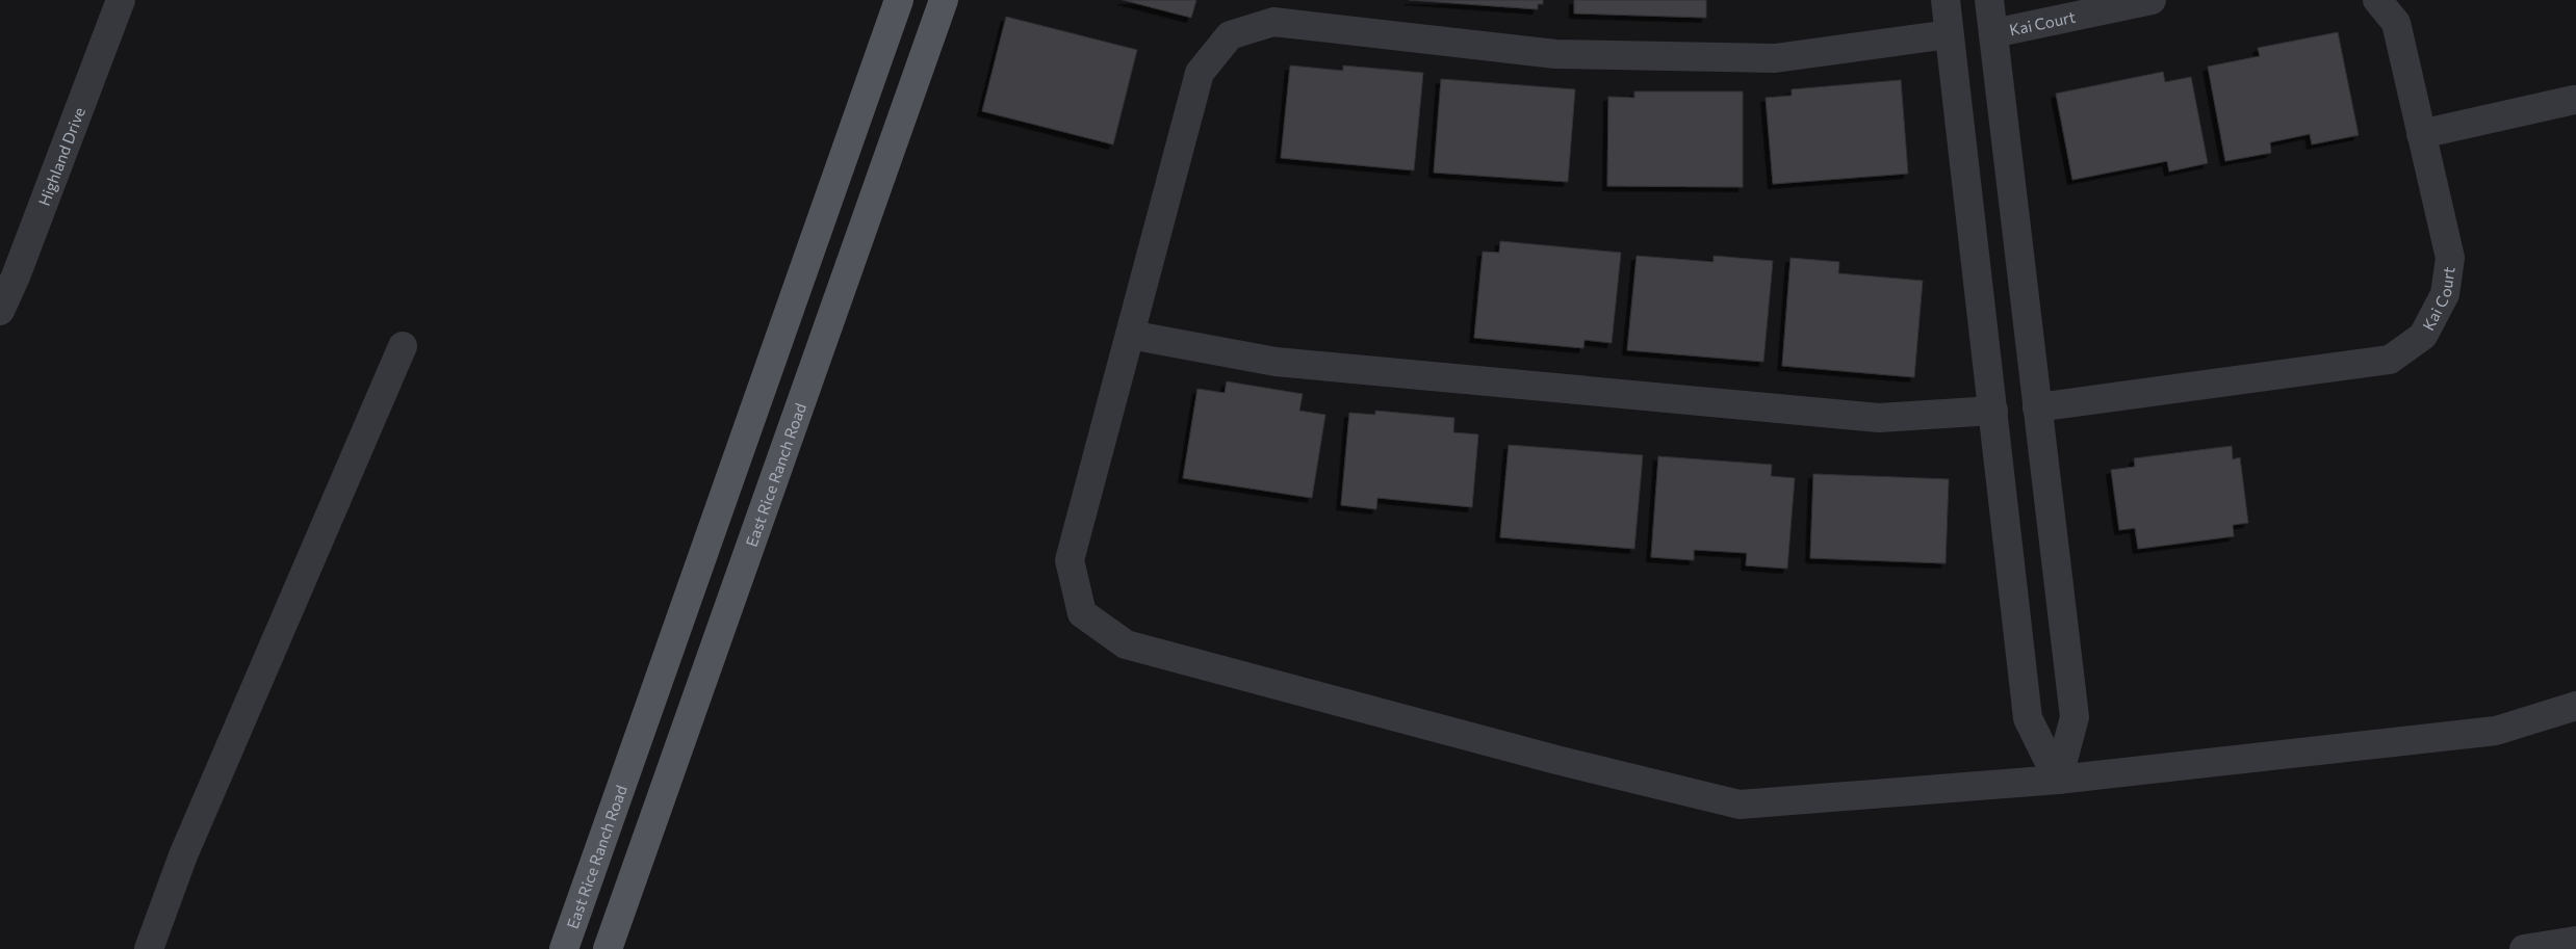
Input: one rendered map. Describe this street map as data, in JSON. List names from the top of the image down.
{
  "streets": {
    "main road": ["East Rice Ranch Road"],
    "street": ["Kai Court", "Highland Drive"]
  }
}
